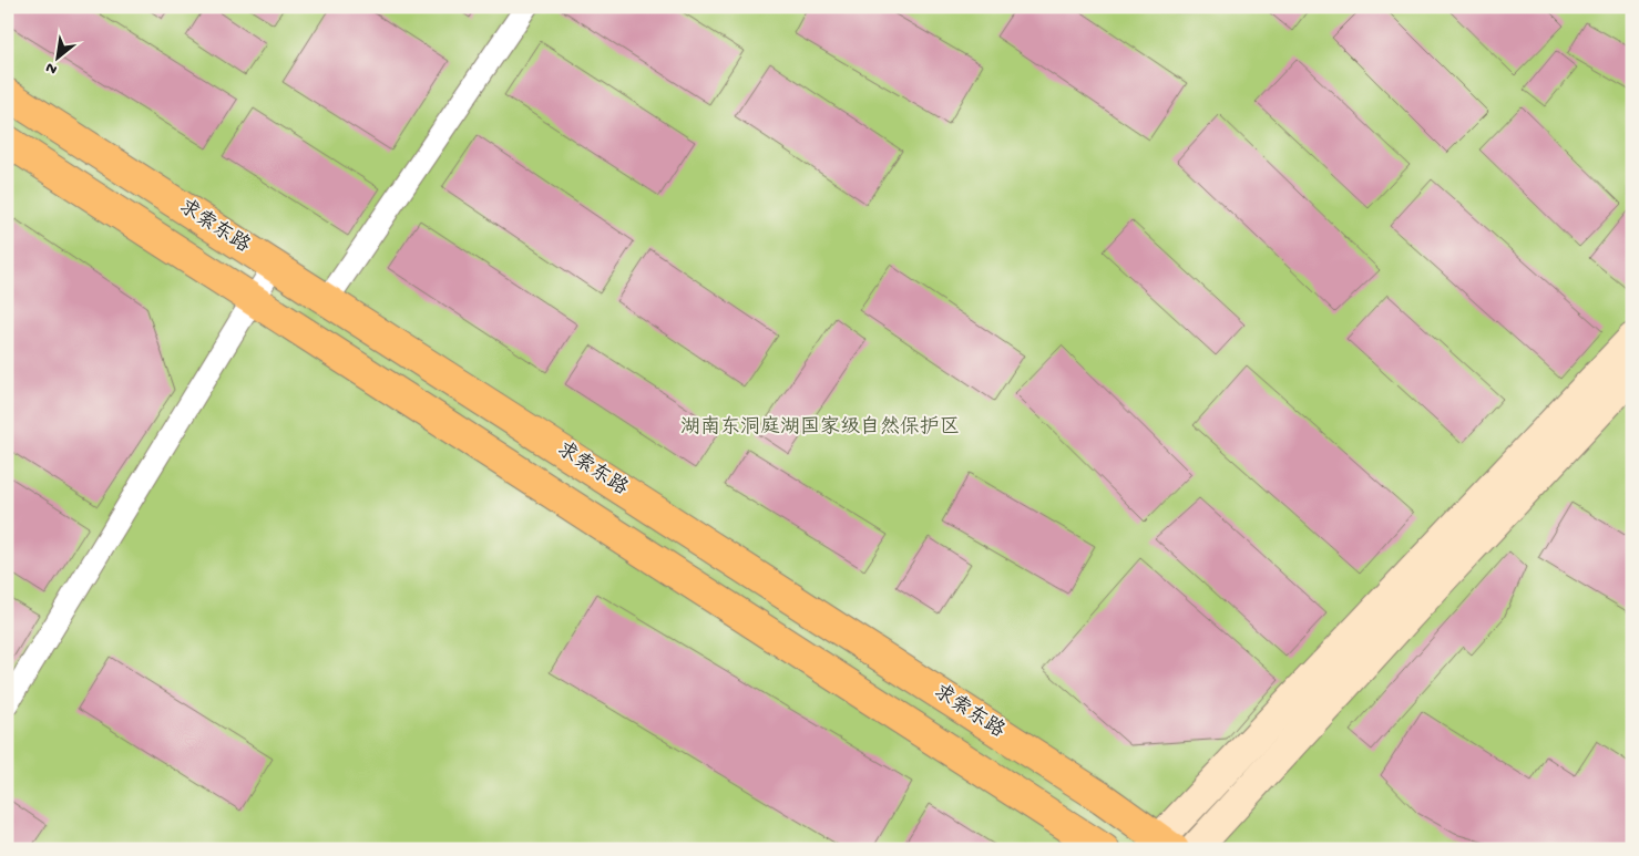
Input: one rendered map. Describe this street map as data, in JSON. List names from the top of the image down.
{
  "streets": {
    "main road": ["求索东路"]
  },
  "parks": ["湖南东洞庭湖国家级自然保护区"],
  "north": "bottom left"
}
